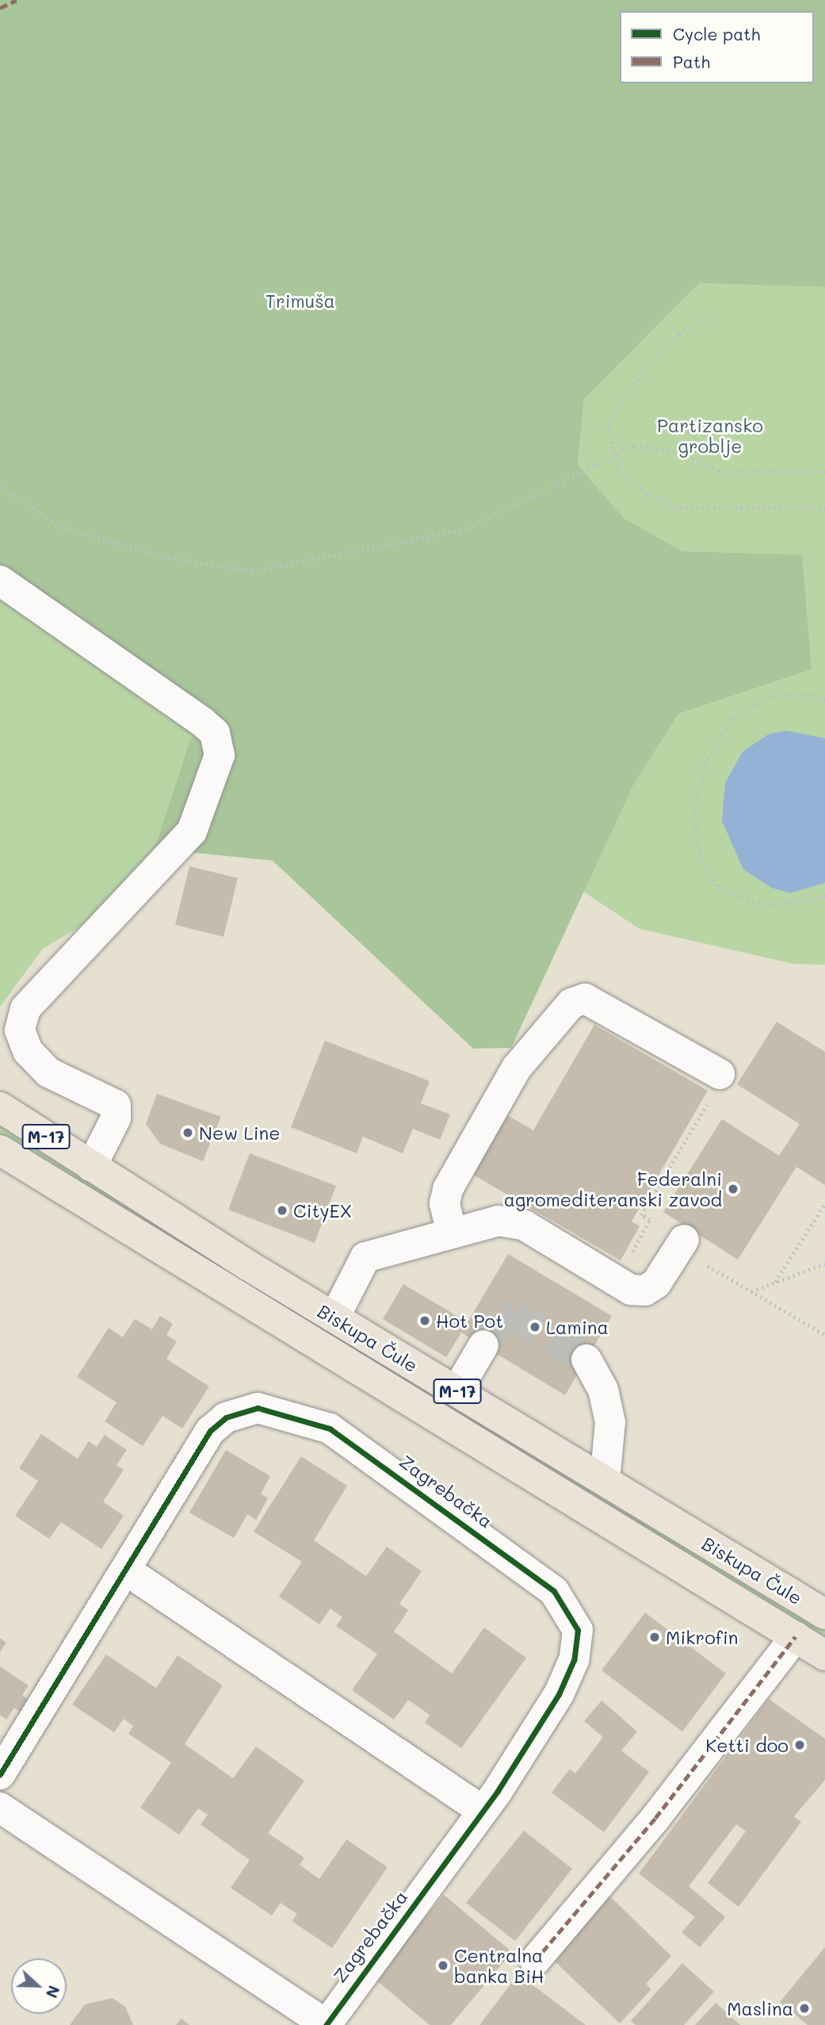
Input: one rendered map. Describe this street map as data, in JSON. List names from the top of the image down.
{
  "streets": {
    "main road": ["M-17", "Biskupa Čule"],
    "street": ["Zagrebačka"]
  },
  "parks": ["Trimuša", "Partizansko groblje"],
  "places": [
    "New Line",
    "Federalni agromediteranski zavod",
    "CityEX",
    "Hot Pot",
    "Lamina",
    "Mikrofin",
    "Ketti doo",
    "Centralna banka BiH",
    "Maslina"
  ],
  "legend": ["Cycle path", "Path"],
  "north": "right"
}
